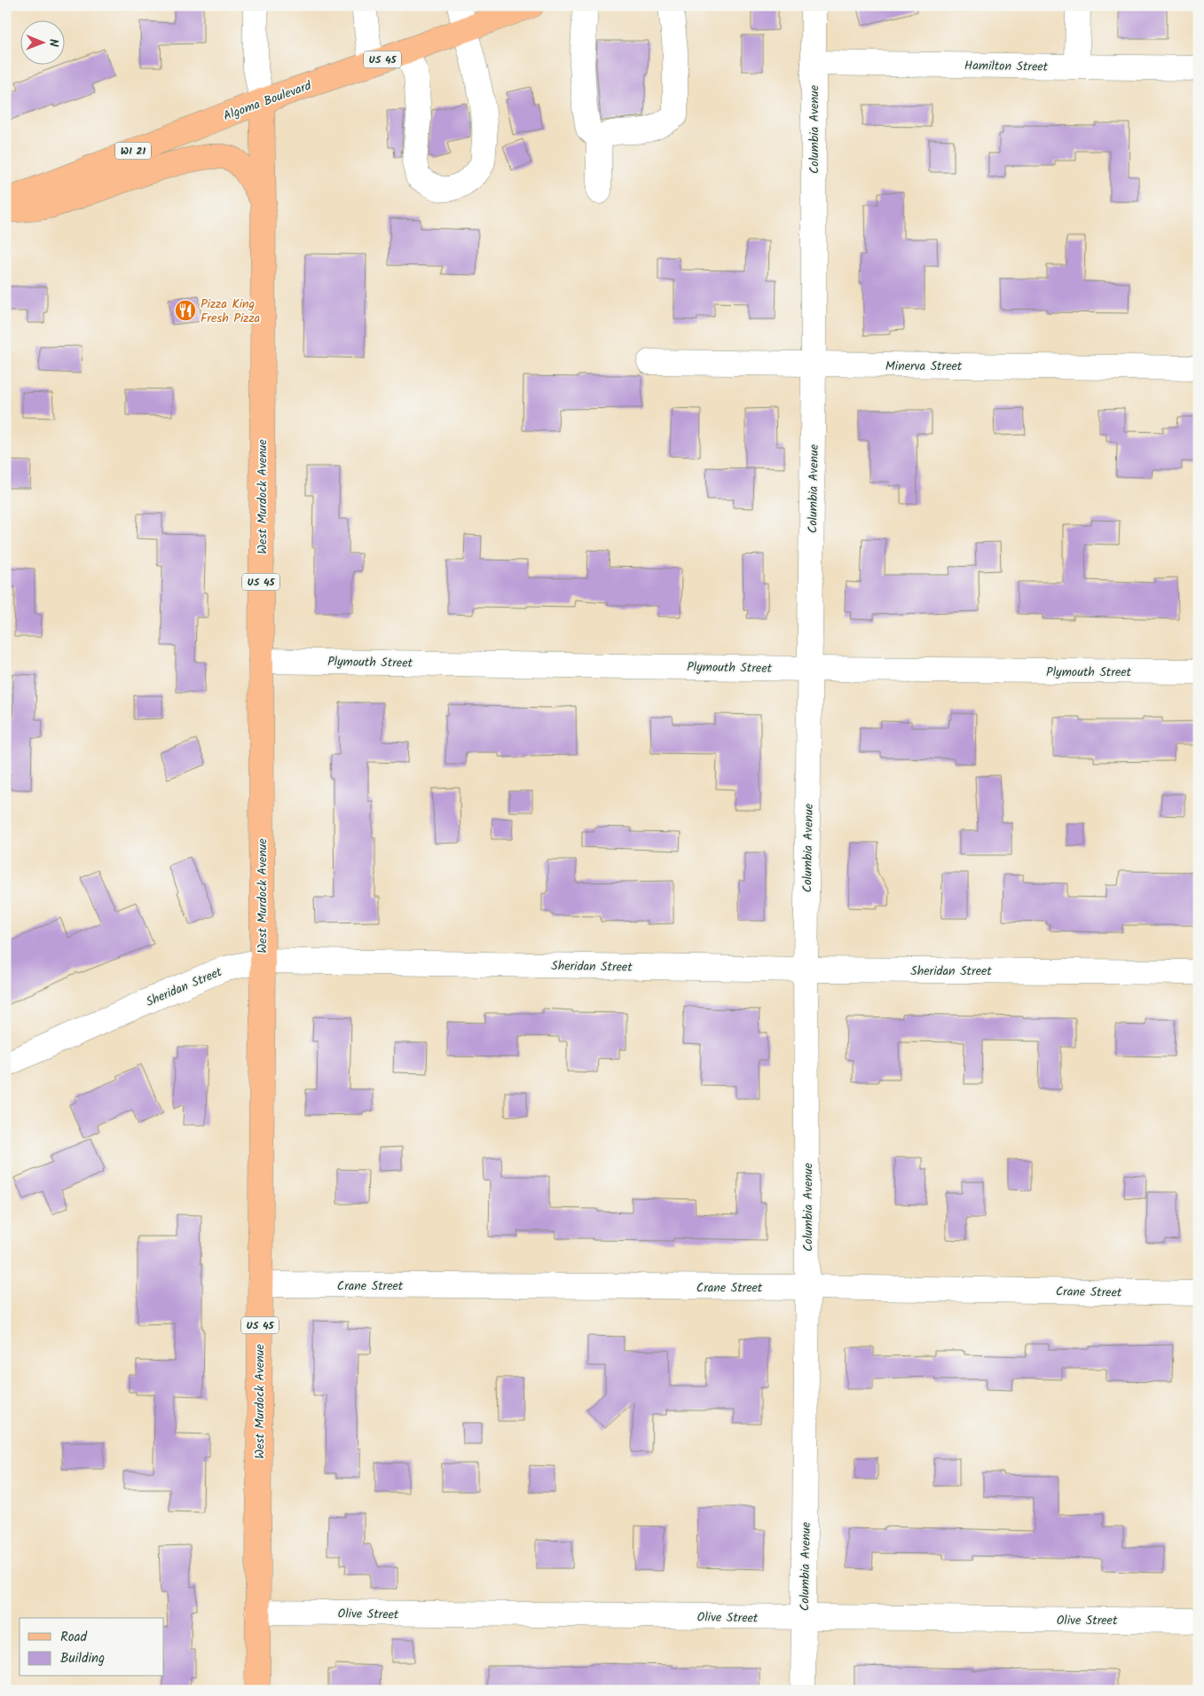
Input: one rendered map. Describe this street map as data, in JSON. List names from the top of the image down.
{
  "streets": {
    "main road": [
      "US 45",
      "Algoma Boulevard",
      "WI 21",
      "West Murdock Avenue"
    ],
    "street": [
      "Hamilton Street",
      "Columbia Avenue",
      "Minerva Street",
      "Plymouth Street",
      "Sheridan Street",
      "Crane Street",
      "Olive Street"
    ]
  },
  "crossings": [
    ["Hamilton Street", "Columbia Avenue"],
    ["Algoma Boulevard", "West Murdock Avenue"],
    ["Columbia Avenue", "Minerva Street"],
    ["Columbia Avenue", "Plymouth Street"],
    ["Columbia Avenue", "Sheridan Street"],
    ["Columbia Avenue", "Crane Street"],
    ["Columbia Avenue", "Olive Street"],
    ["West Murdock Avenue", "Plymouth Street"],
    ["West Murdock Avenue", "Sheridan Street"],
    ["West Murdock Avenue", "Crane Street"],
    ["West Murdock Avenue", "Olive Street"]
  ],
  "places": {
    "restaurant": ["Pizza King Fresh Pizza"]
  },
  "legend": ["Road", "Building"],
  "north": "right"
}
